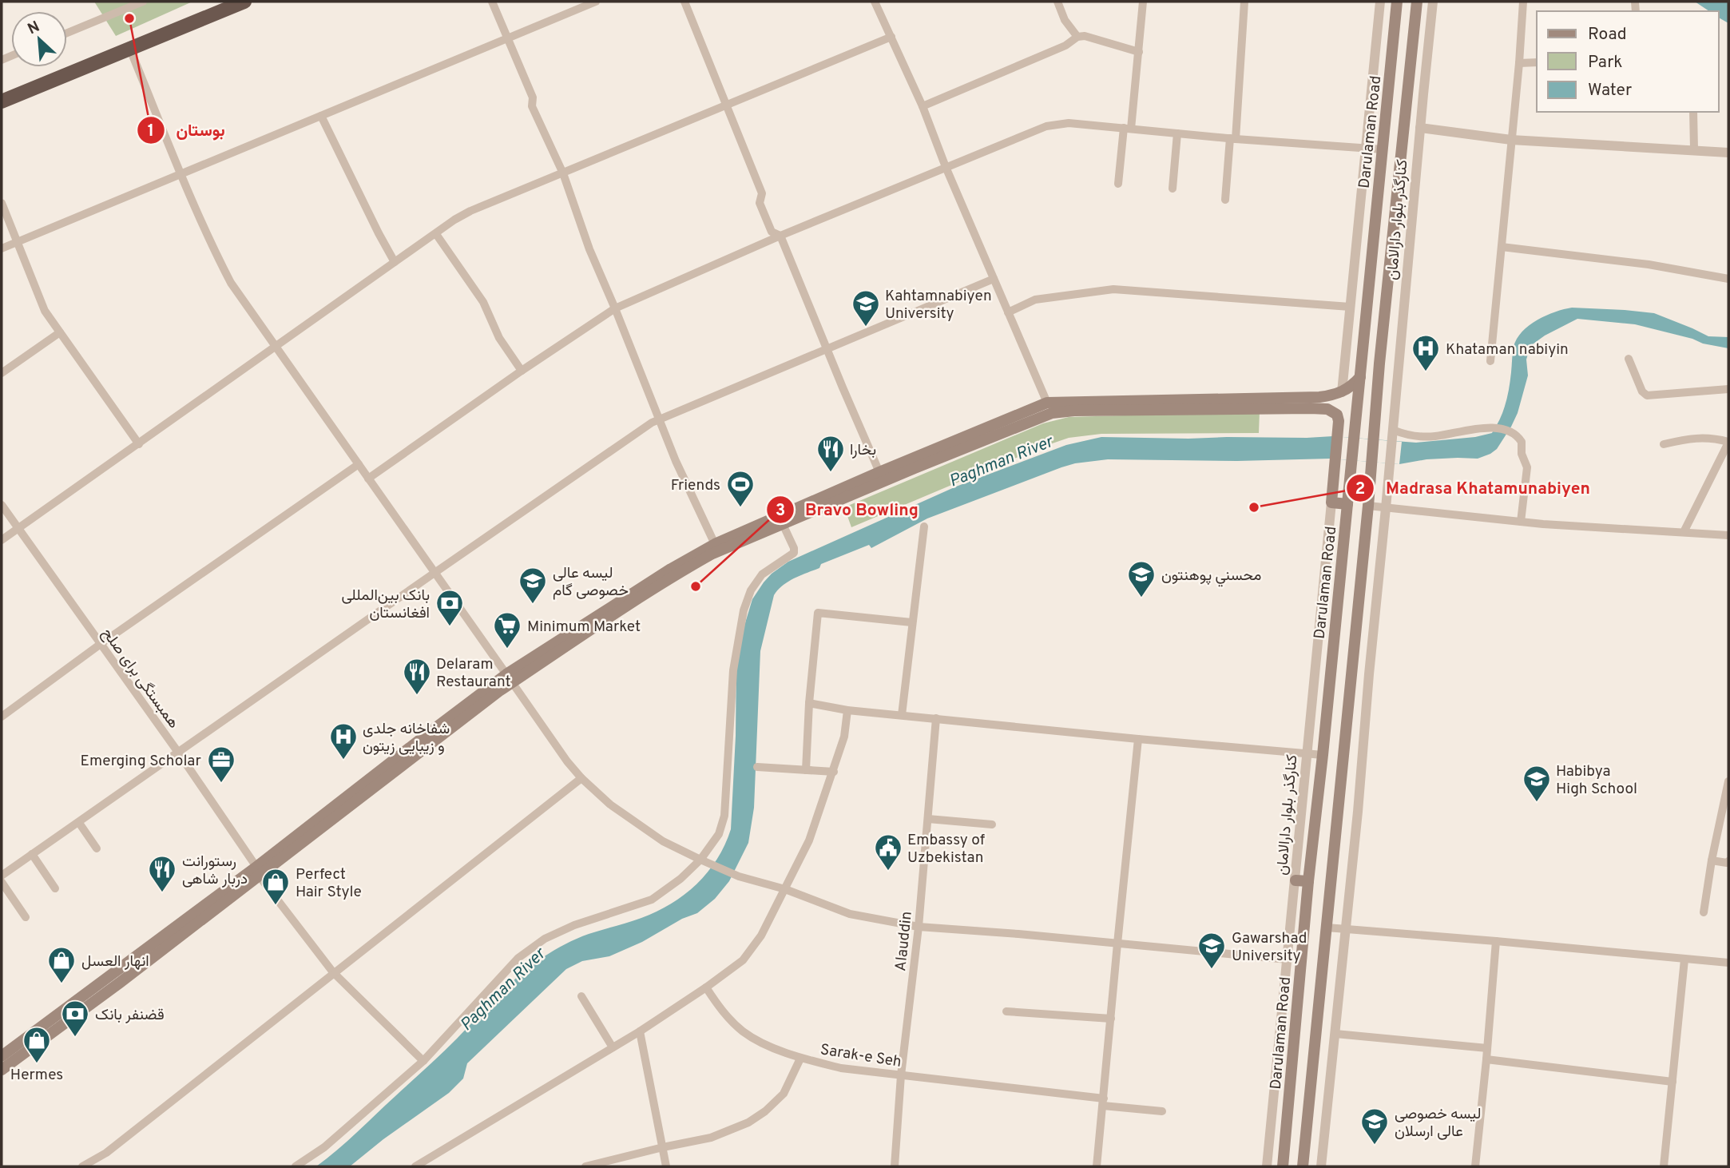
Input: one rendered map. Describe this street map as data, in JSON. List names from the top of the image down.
{
  "streets": {
    "main road": ["Darulaman Road", "کنارگذر بلوار دارالامان"],
    "street": ["همبستگی برای صلح", "Alauddin", "Sarak-e Seh"]
  },
  "crossings": [
    ["Alauddin", "Sarak-e Seh"]
  ],
  "water": ["Paghman River"],
  "places": {
    "other": ["بوستان", "Madrasa Khatamunabiyen", "Bravo Bowling"],
    "school or university": [
      "Kahtamnabiyen University",
      "محسني پوهنتون",
      "لیسه عالی خصوصی گام",
      "Habibya High School",
      "Gawarshad University",
      "لیسه خصوصی عالی ارسلان"
    ],
    "hospital": ["Khataman nabiyin", "شفاخانه جلدی و زیبایی زیتون"],
    "restaurant": ["بخارا", "Delaram Restaurant", "رستورانت دربار شاهی"],
    "sports": ["Friends"],
    "bank": ["بانک بین‌المللی افغانستان", "قضنفر بانک"],
    "supermarket": ["Minimum Market"],
    "office": ["Emerging Scholar"],
    "public building": ["Embassy of Uzbekistan"],
    "shop": ["Perfect Hair Style", "انهار العسل", "Hermes"]
  },
  "legend": ["Road", "Park", "Water"],
  "north": "top left"
}
